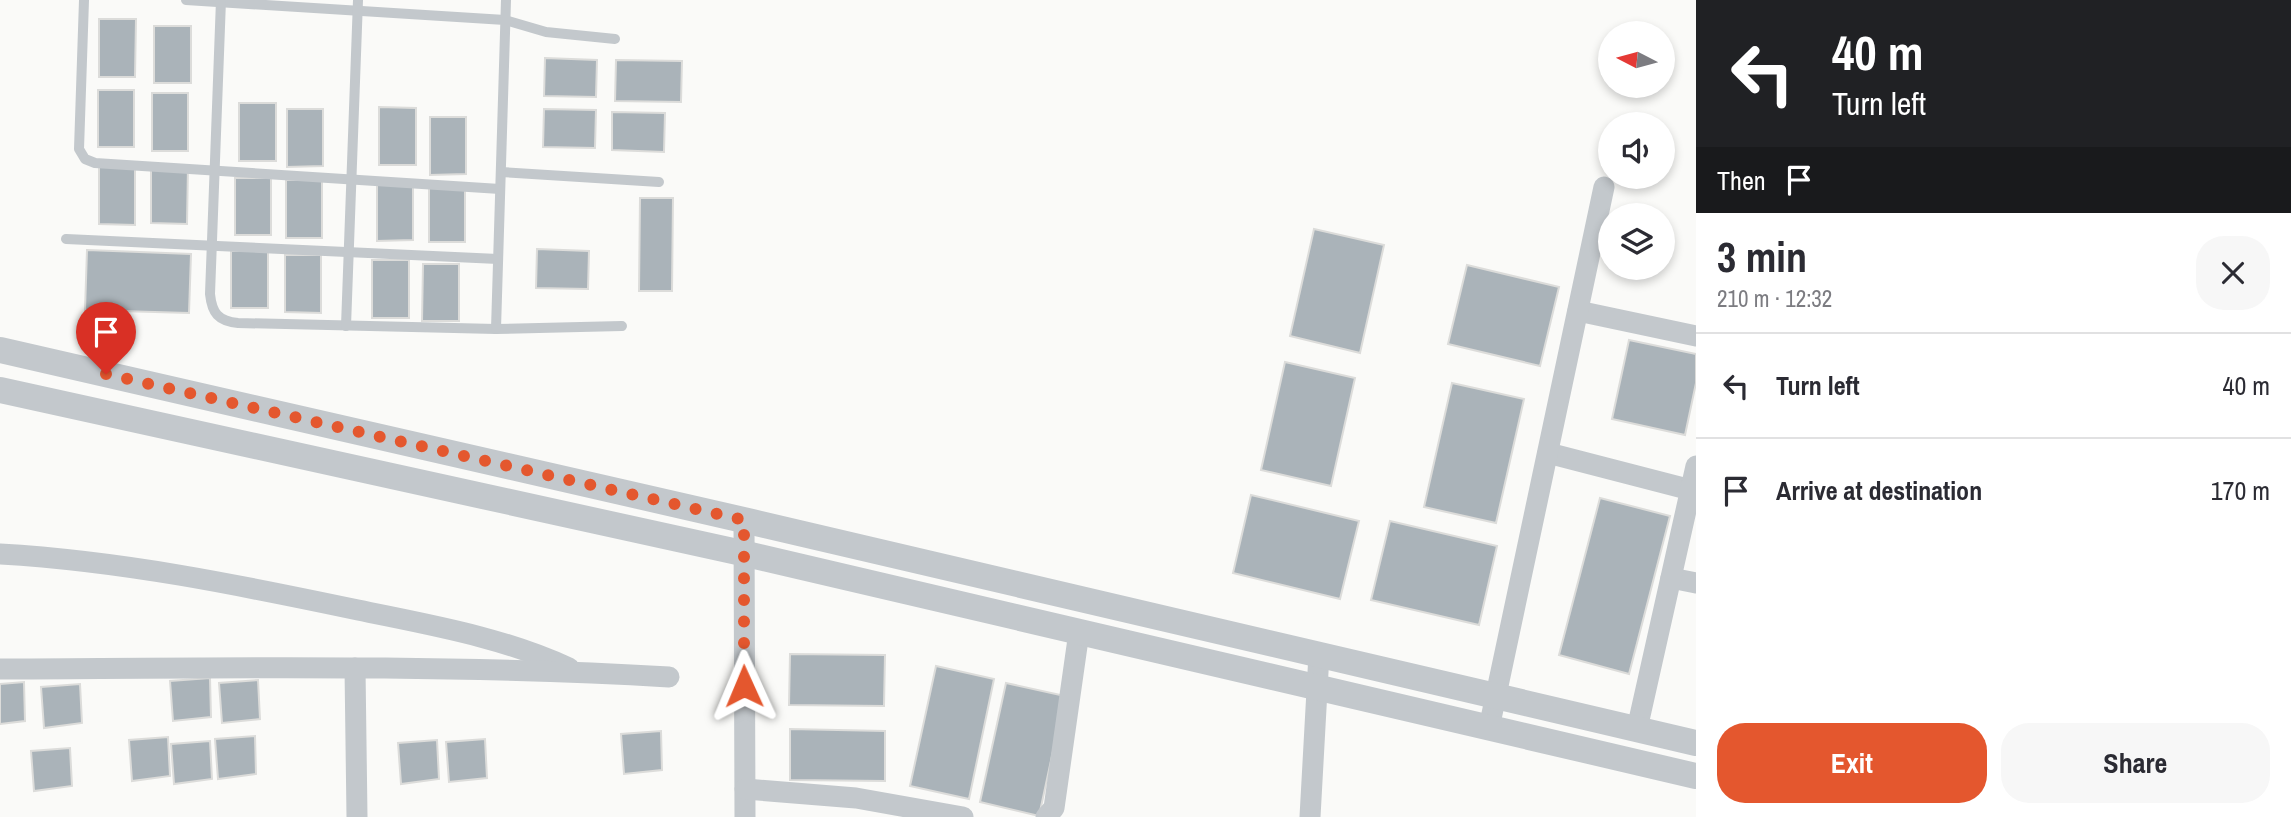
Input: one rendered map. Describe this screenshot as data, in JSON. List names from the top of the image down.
{
  "north": "left",
  "page": {
    "turn": ["40 m", "Turn left"],
    "then": "Then",
    "heading": ["3 min", "210 m · 12:32"],
    "list": [
      {
        "name": "Turn left",
        "value": "40 m"
      },
      {
        "name": "Arrive at destination",
        "value": "170 m"
      }
    ],
    "buttons": ["Exit", "Share"]
  }
}
